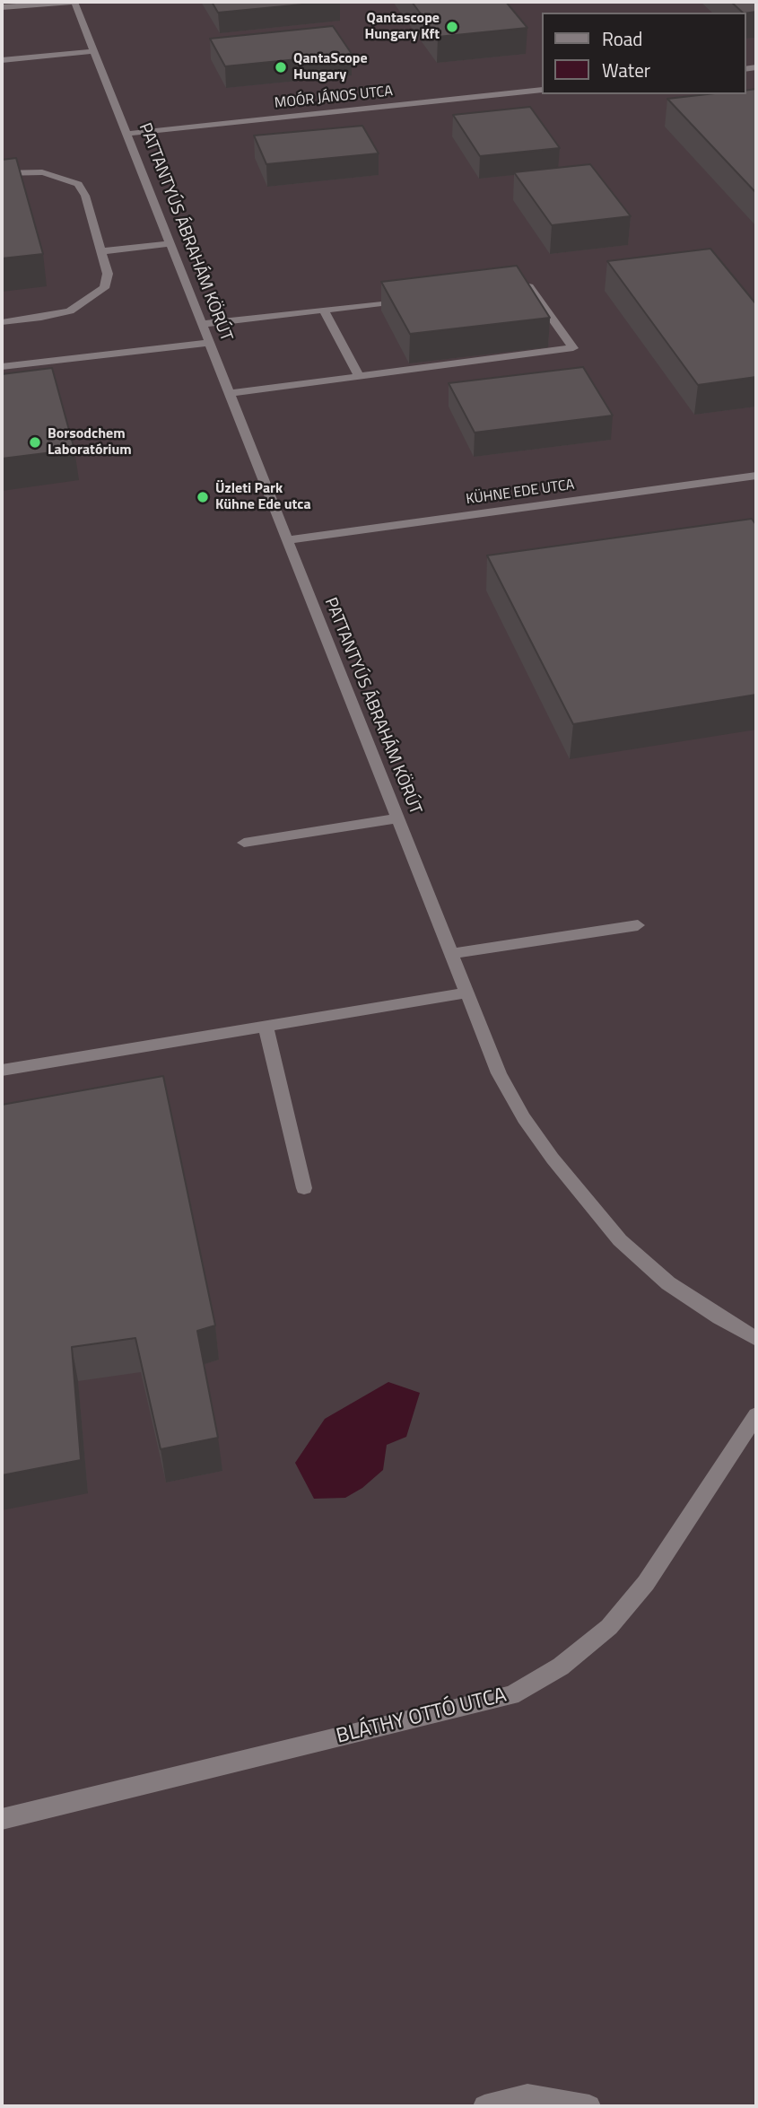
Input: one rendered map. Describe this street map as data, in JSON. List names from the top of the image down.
{
  "streets": {
    "street": [
      "MOÓR JÁNOS UTCA",
      "PATTANTYÚS ÁBRAHÁM KÖRÚT",
      "KÜHNE EDE UTCA",
      "BLÁTHY OTTÓ UTCA"
    ]
  },
  "crossings": [
    ["MOÓR JÁNOS UTCA", "PATTANTYÚS ÁBRAHÁM KÖRÚT"],
    ["PATTANTYÚS ÁBRAHÁM KÖRÚT", "KÜHNE EDE UTCA"]
  ],
  "places": [
    "Qantascope Hungary Kft",
    "QantaScope Hungary",
    "Borsodchem Laboratórium",
    "Üzleti Park Kühne Ede utca"
  ],
  "legend": ["Road", "Water"]
}
